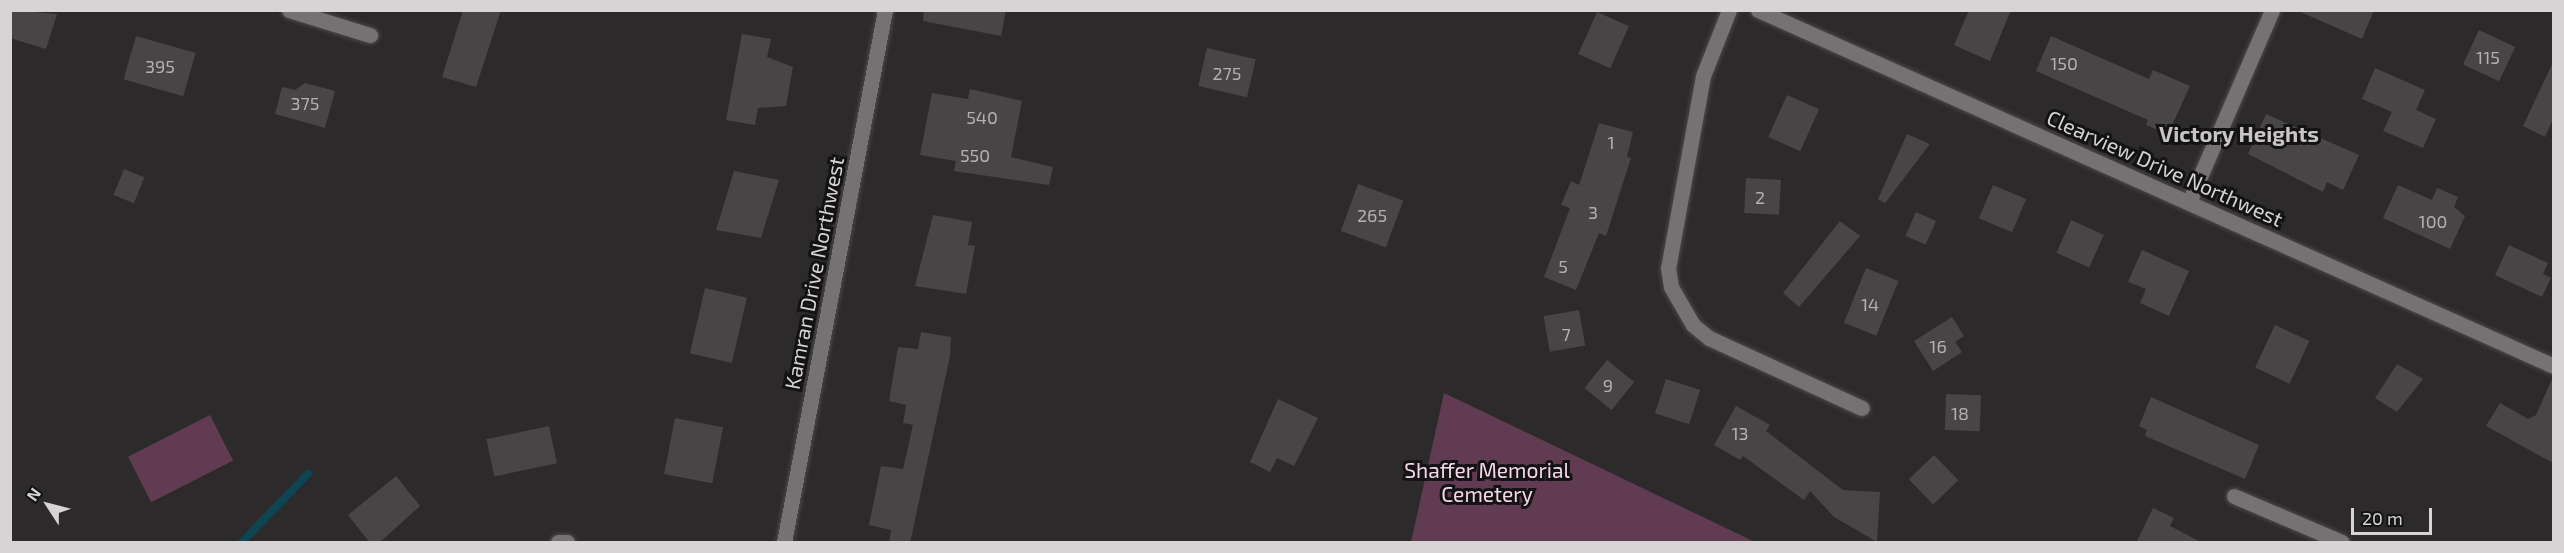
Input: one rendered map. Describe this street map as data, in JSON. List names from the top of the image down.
{
  "streets": {
    "street": ["Clearview Drive Northwest", "Kamran Drive Northwest"]
  },
  "districts": ["Victory Heights"],
  "parks": ["Shaffer Memorial Cemetery"],
  "house_numbers": [
    "115",
    "150",
    "395",
    "275",
    "375",
    "540",
    "1",
    "550",
    "2",
    "3",
    "265",
    "100",
    "5",
    "14",
    "7",
    "16",
    "9",
    "18",
    "13"
  ],
  "scale_bar": "20 m",
  "north": "top left"
}
